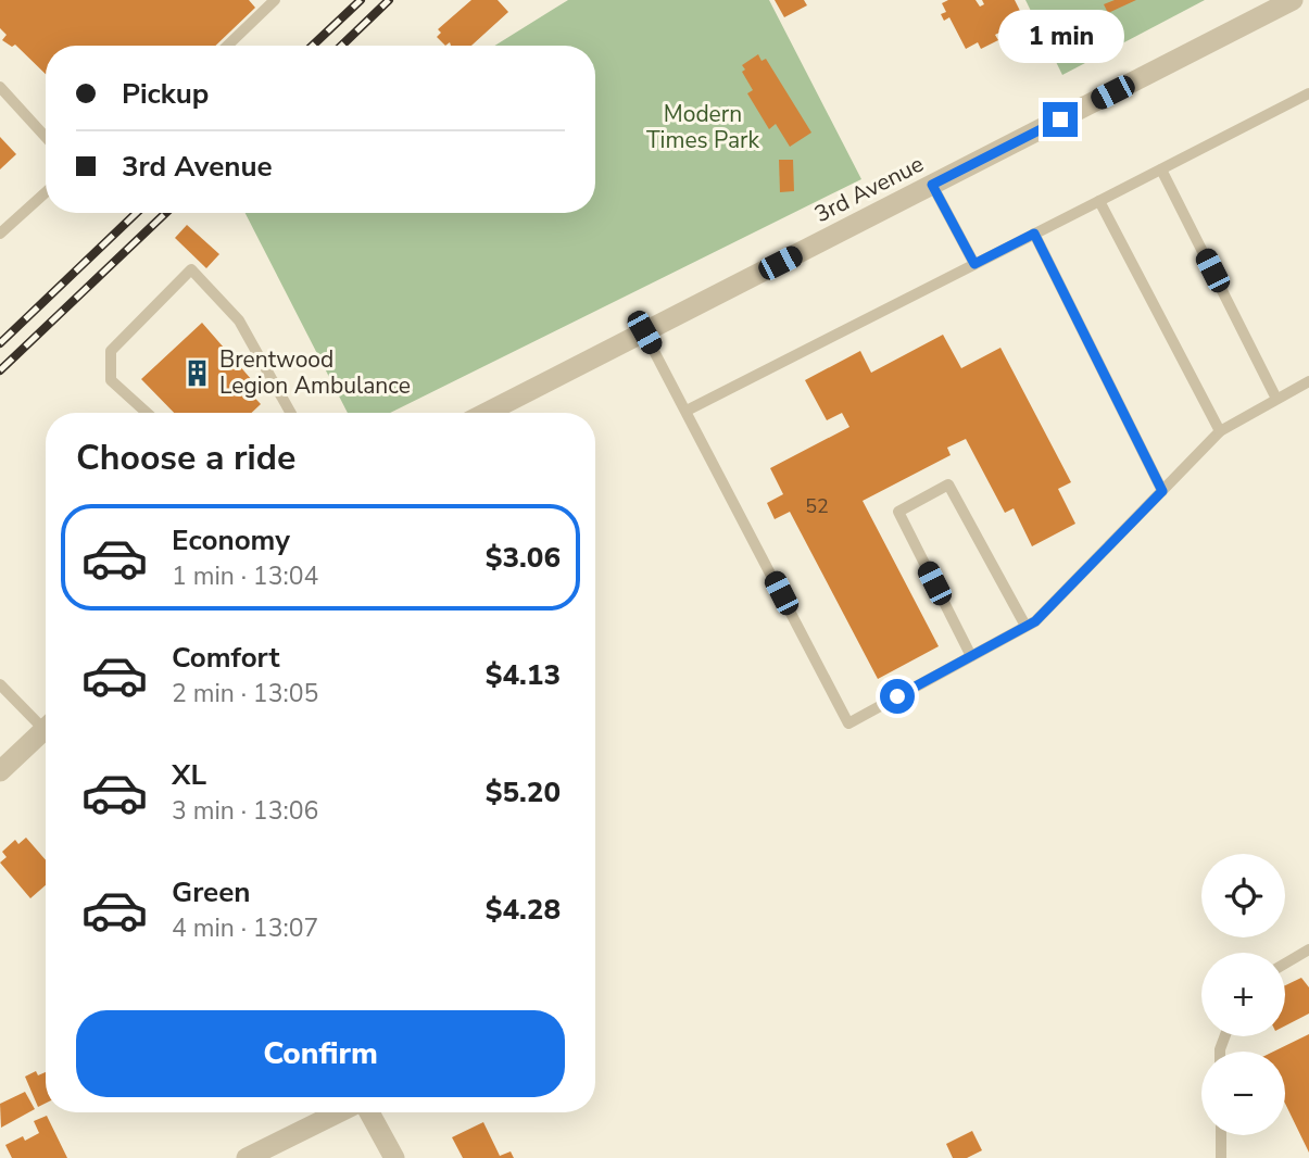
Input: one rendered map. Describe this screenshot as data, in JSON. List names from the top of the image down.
{
  "streets": {
    "street": ["3rd Avenue"]
  },
  "parks": ["Modern Times Park"],
  "places": {
    "building": ["Brentwood Legion Ambulance"]
  },
  "house_numbers": ["52"],
  "page": {
    "bubble": "1 min",
    "banner": ["Pickup", "3rd Avenue"],
    "heading": "Choose a ride",
    "list": [
      {
        "name": "Economy",
        "note": "1 min · 13:04",
        "value": "$3.06"
      },
      {
        "name": "Comfort",
        "note": "2 min · 13:05",
        "value": "$4.13"
      },
      {
        "name": "XL",
        "note": "3 min · 13:06",
        "value": "$5.20"
      },
      {
        "name": "Green",
        "note": "4 min · 13:07",
        "value": "$4.28"
      }
    ],
    "map_buttons": ["+", "−"],
    "buttons": "Confirm"
  }
}
